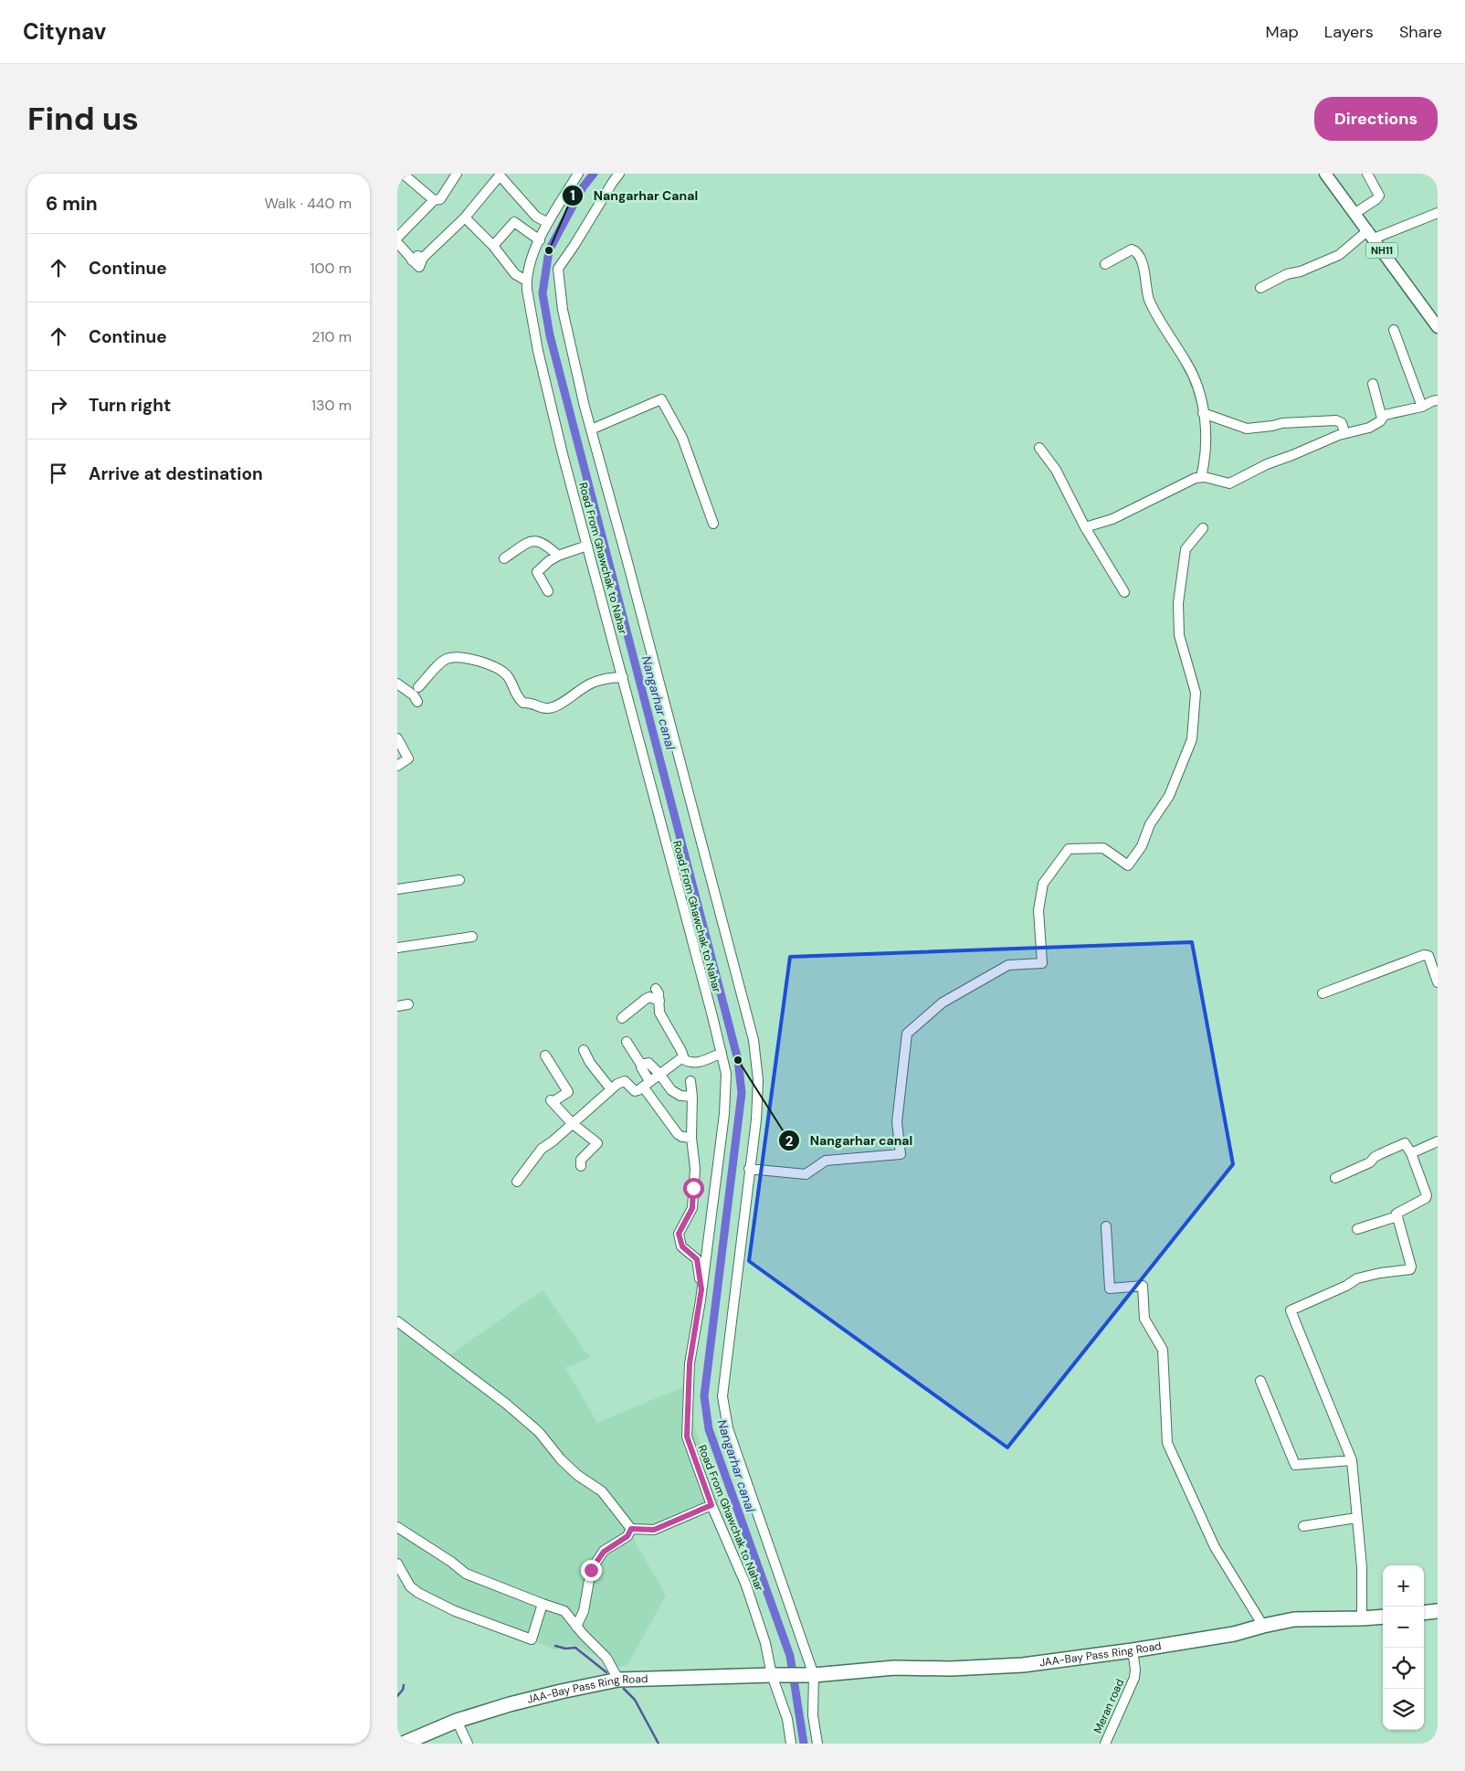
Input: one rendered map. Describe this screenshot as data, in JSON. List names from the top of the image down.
{
  "streets": {
    "highway": ["JAA-Bay Pass Ring Road"],
    "main road": ["NH11"],
    "street": ["Road From Ghawchak to Nahar", "Meran road"]
  },
  "crossings": [
    ["Road From Ghawchak to Nahar", "JAA-Bay Pass Ring Road"],
    ["JAA-Bay Pass Ring Road", "Meran road"]
  ],
  "water": ["Nangarhar canal"],
  "places": ["Nangarhar Canal", "Nangarhar canal"],
  "page": {
    "header": "Citynav",
    "nav": ["Map", "Layers", "Share"],
    "buttons": "Directions",
    "title": "Find us",
    "heading": ["6 min", "Walk · 440 m"],
    "list": [
      ["Continue", "100 m"],
      ["Continue", "210 m"],
      ["Turn right", "130 m"],
      "Arrive at destination"
    ],
    "map_buttons": ["+", "−"]
  }
}
